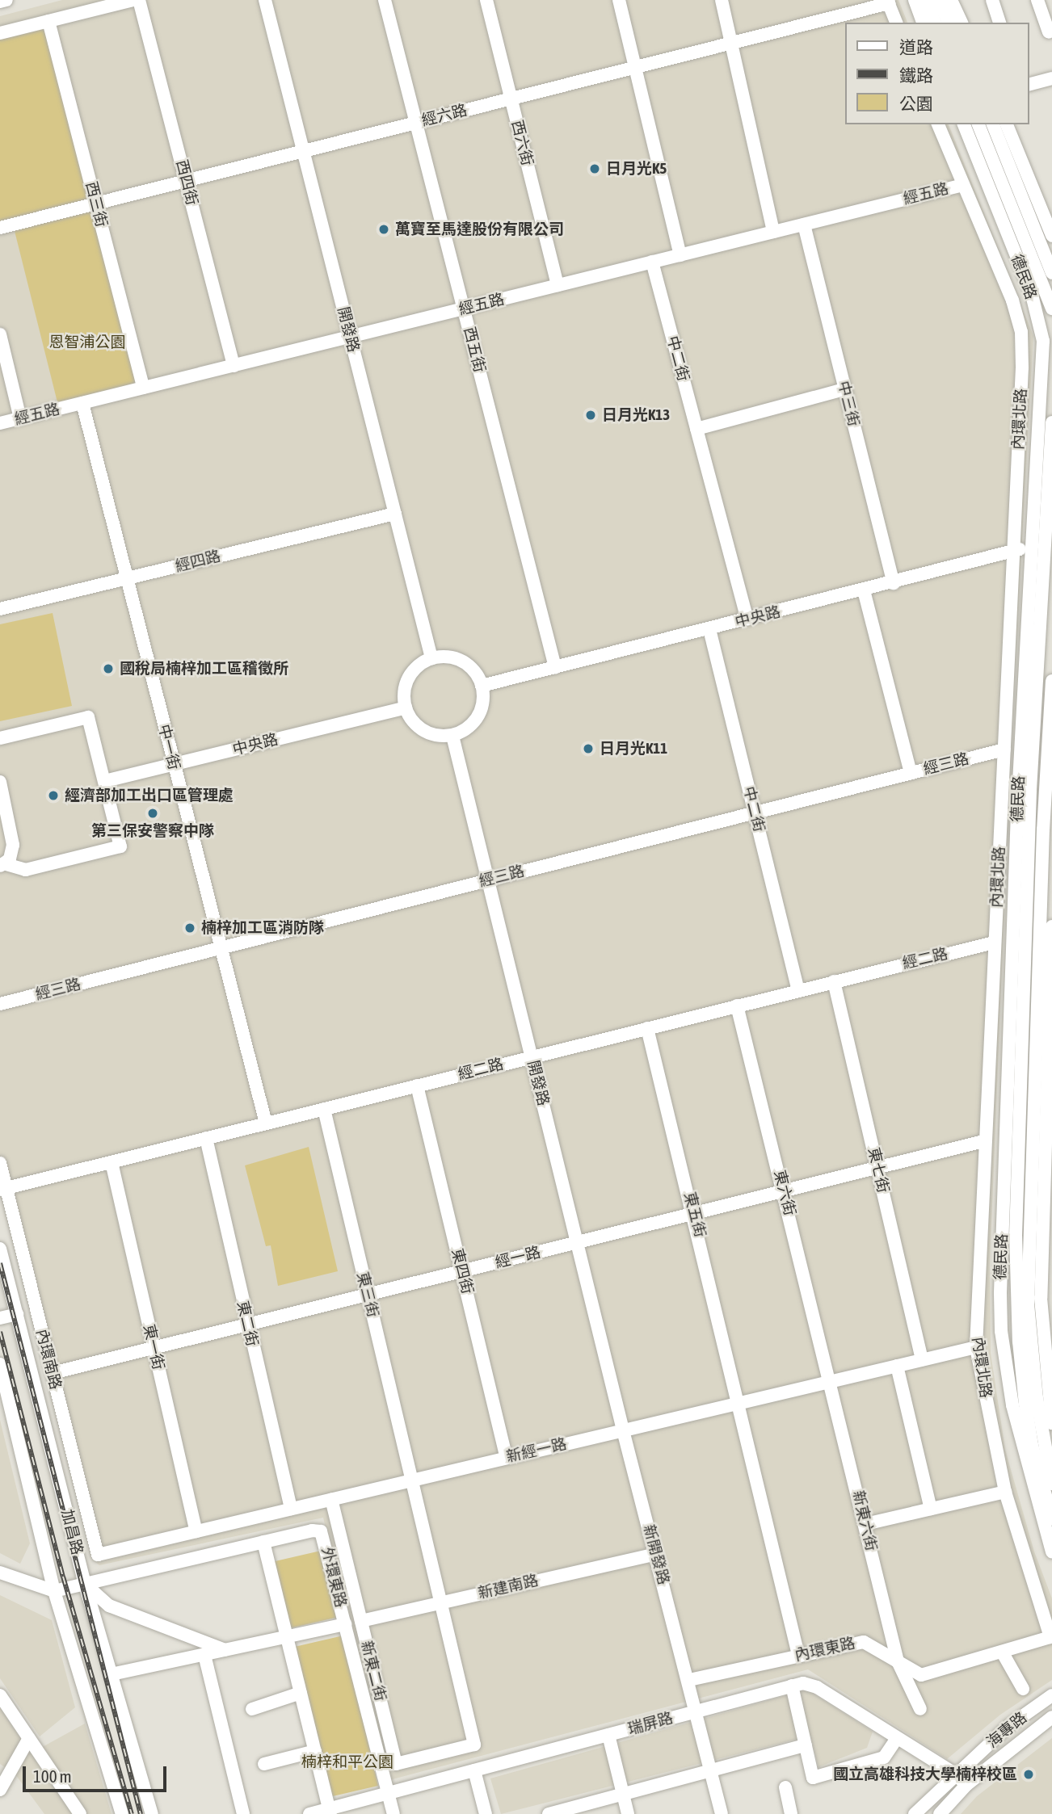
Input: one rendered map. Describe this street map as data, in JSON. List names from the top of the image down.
{
  "streets": {
    "street": [
      "經六路",
      "西六街",
      "西四街",
      "經五路",
      "西三街",
      "德民路",
      "開發路",
      "西五街",
      "中二街",
      "中三街",
      "內環北路",
      "經四路",
      "中央路",
      "中一街",
      "經三路",
      "經二路",
      "東七街",
      "東六街",
      "東五街",
      "經一路",
      "東四街",
      "東三街",
      "東二街",
      "東一街",
      "內環南路",
      "新經一路",
      "新東六街",
      "加昌路",
      "新開發路",
      "外環東路",
      "新建南路",
      "內環東路",
      "新東二街",
      "瑞屏路",
      "海專路"
    ]
  },
  "crossings": [
    ["經六路", "西六街"],
    ["經六路", "西四街"],
    ["經六路", "西三街"],
    ["經六路", "開發路"],
    ["經六路", "西五街"],
    ["西六街", "經五路"],
    ["西四街", "經五路"],
    ["經五路", "西三街"],
    ["經五路", "開發路"],
    ["經五路", "西五街"],
    ["經五路", "中二街"],
    ["經五路", "中三街"],
    ["經五路", "內環北路"],
    ["經五路", "中一街"],
    ["德民路", "中央路"],
    ["開發路", "經四路"],
    ["開發路", "中央路"],
    ["開發路", "經三路"],
    ["開發路", "經二路"],
    ["開發路", "經一路"],
    ["開發路", "新經一路"],
    ["開發路", "新開發路"],
    ["西五街", "中央路"],
    ["中二街", "中央路"],
    ["中二街", "經三路"],
    ["中二街", "經二路"],
    ["中三街", "中央路"],
    ["內環北路", "中央路"],
    ["內環北路", "經三路"],
    ["內環北路", "經二路"],
    ["內環北路", "經一路"],
    ["內環北路", "新經一路"],
    ["內環北路", "內環東路"],
    ["經四路", "中一街"],
    ["中央路", "中一街"],
    ["中一街", "經三路"],
    ["中一街", "經二路"],
    ["經二路", "東七街"],
    ["經二路", "東六街"],
    ["經二路", "東五街"],
    ["經二路", "東四街"],
    ["經二路", "東三街"],
    ["經二路", "東二街"],
    ["經二路", "東一街"],
    ["經二路", "內環南路"],
    ["東七街", "經一路"],
    ["東七街", "新經一路"],
    ["東六街", "經一路"],
    ["東六街", "新經一路"],
    ["東六街", "新東六街"],
    ["東五街", "經一路"],
    ["東五街", "新經一路"],
    ["東五街", "內環東路"],
    ["經一路", "東四街"],
    ["經一路", "東三街"],
    ["經一路", "東二街"],
    ["經一路", "東一街"],
    ["經一路", "內環南路"],
    ["東四街", "新經一路"],
    ["東三街", "新經一路"],
    ["東三街", "新建南路"],
    ["東三街", "新東二街"],
    ["東二街", "新經一路"],
    ["東一街", "新經一路"],
    ["內環南路", "新經一路"],
    ["新經一路", "新東六街"],
    ["新經一路", "新開發路"],
    ["新經一路", "新東二街"],
    ["新東六街", "內環東路"],
    ["加昌路", "外環東路"],
    ["新開發路", "新建南路"],
    ["新開發路", "內環東路"],
    ["新開發路", "瑞屏路"],
    ["外環東路", "瑞屏路"],
    ["新建南路", "新東二街"],
    ["瑞屏路", "海專路"]
  ],
  "parks": ["恩智浦公園", "楠梓和平公園"],
  "places": [
    "日月光K5",
    "萬寶至馬達股份有限公司",
    "日月光K13",
    "國稅局楠梓加工區稽徵所",
    "日月光K11",
    "經濟部加工出口區管理處",
    "第三保安警察中隊",
    "楠梓加工區消防隊",
    "國立高雄科技大學楠梓校區"
  ],
  "legend": ["道路", "鐵路", "公園"],
  "scale_bar": "100 m"
}
